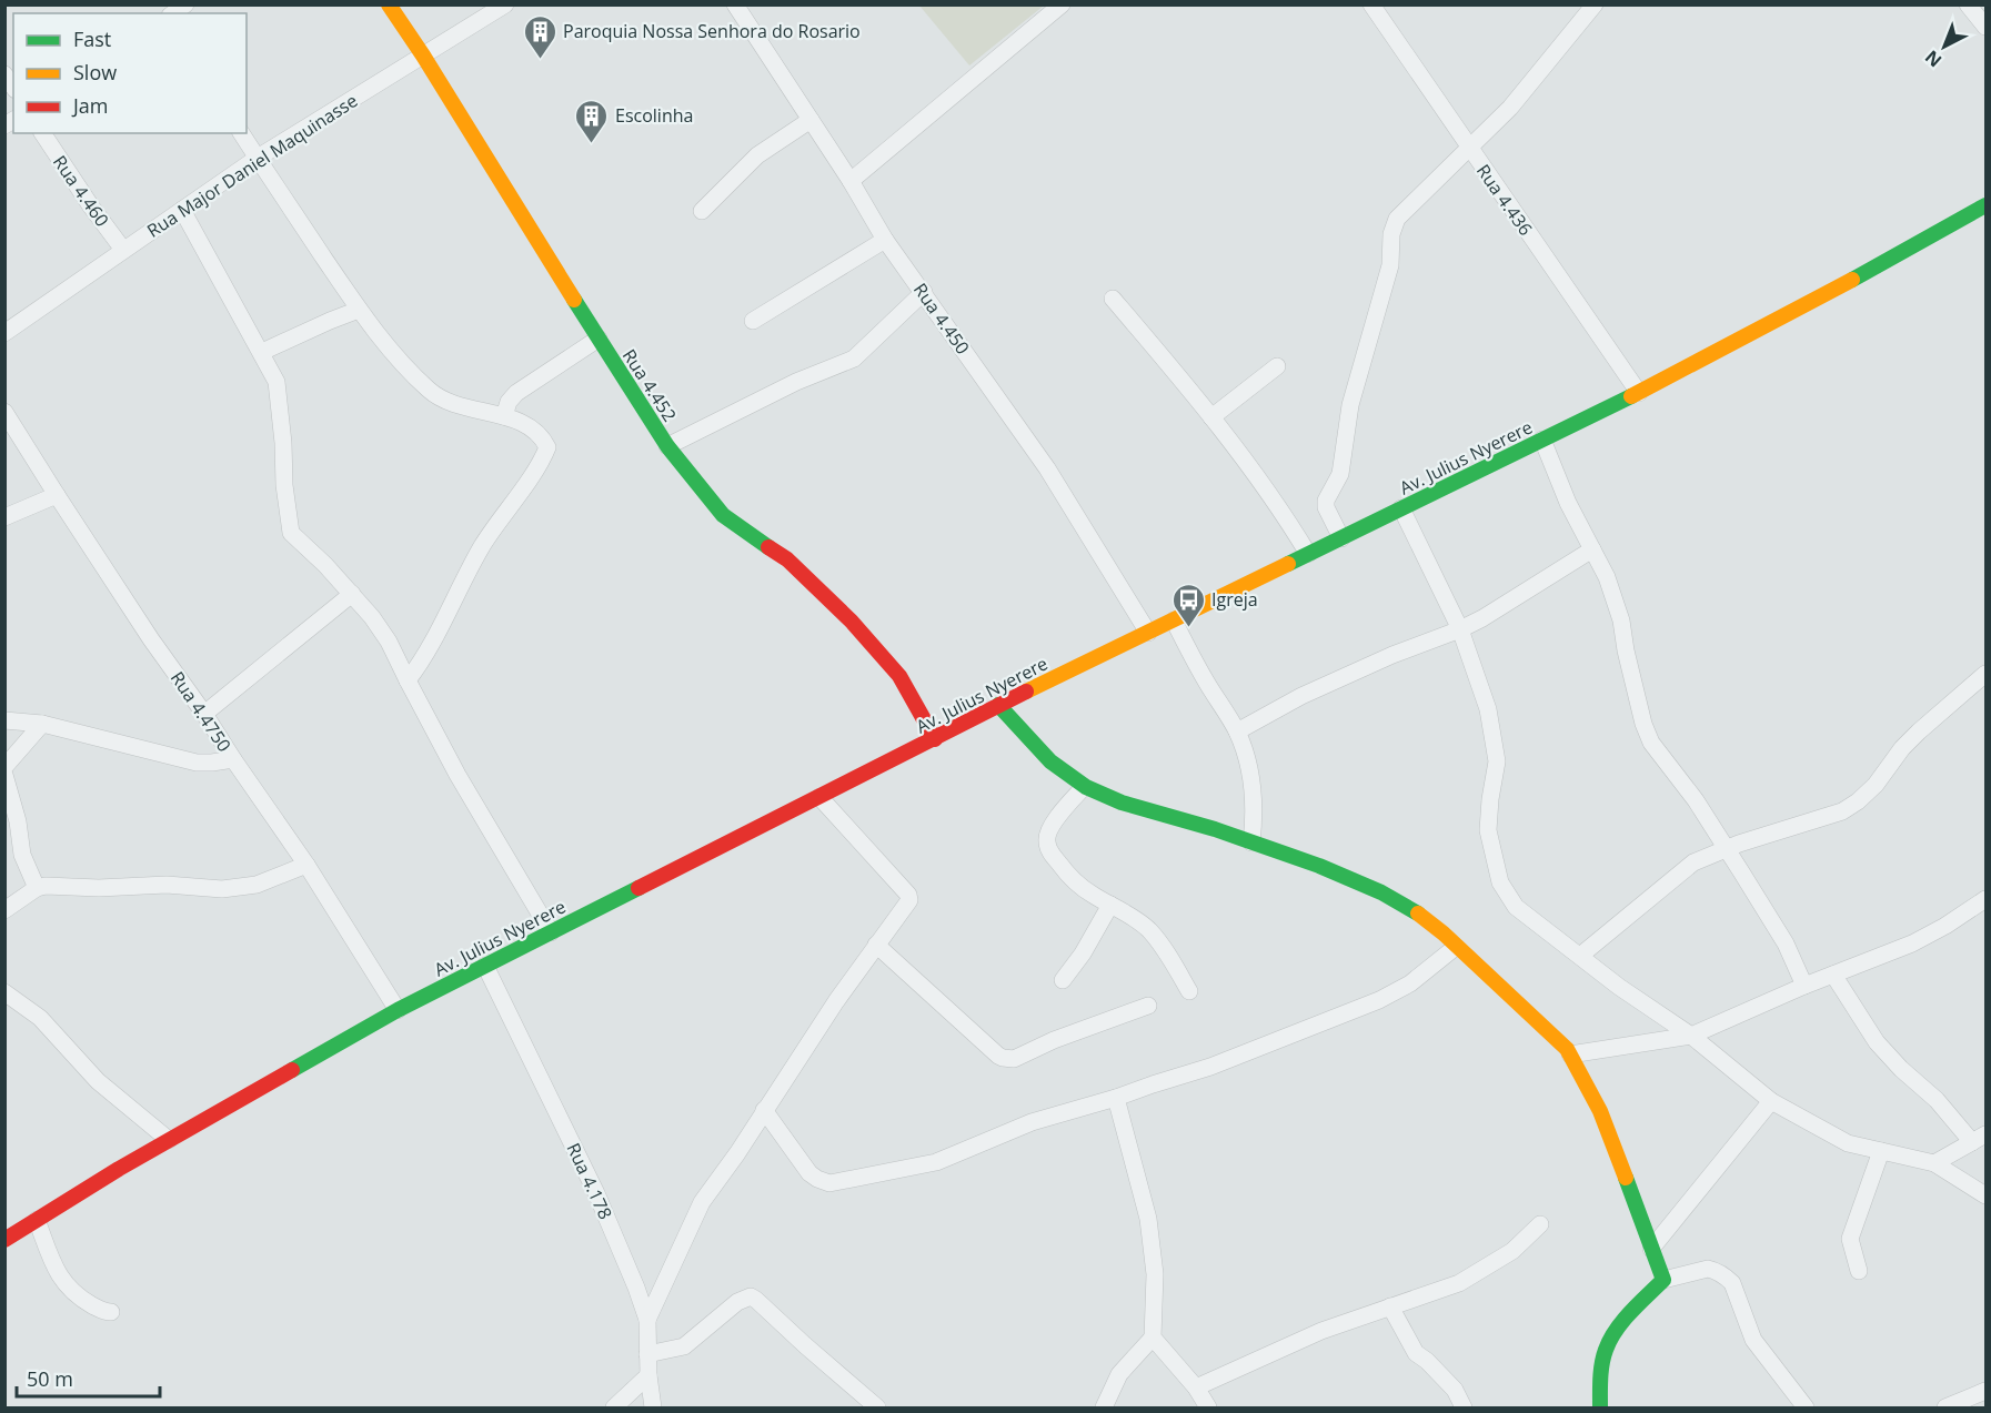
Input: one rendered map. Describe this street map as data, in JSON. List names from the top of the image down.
{
  "streets": {
    "main road": ["Rua 4.452", "Av. Julius Nyerere"],
    "street": [
      "Rua Major Daniel Maquinasse",
      "Rua 4.460",
      "Rua 4.436",
      "Rua 4.450",
      "Rua 4.4750",
      "Rua 4.178"
    ]
  },
  "crossings": [
    ["Rua Major Daniel Maquinasse", "Rua 4.460"],
    ["Rua Major Daniel Maquinasse", "Rua 4.452"],
    ["Rua 4.436", "Av. Julius Nyerere"],
    ["Rua 4.450", "Av. Julius Nyerere"],
    ["Rua 4.452", "Av. Julius Nyerere"],
    ["Av. Julius Nyerere", "Rua 4.4750"],
    ["Av. Julius Nyerere", "Rua 4.178"]
  ],
  "places": {
    "building": ["Paroquia Nossa Senhora do Rosario", "Escolinha"],
    "bus stop": ["Igreja"]
  },
  "legend": ["Fast", "Slow", "Jam"],
  "scale_bar": "50 m",
  "north": "bottom left"
}
